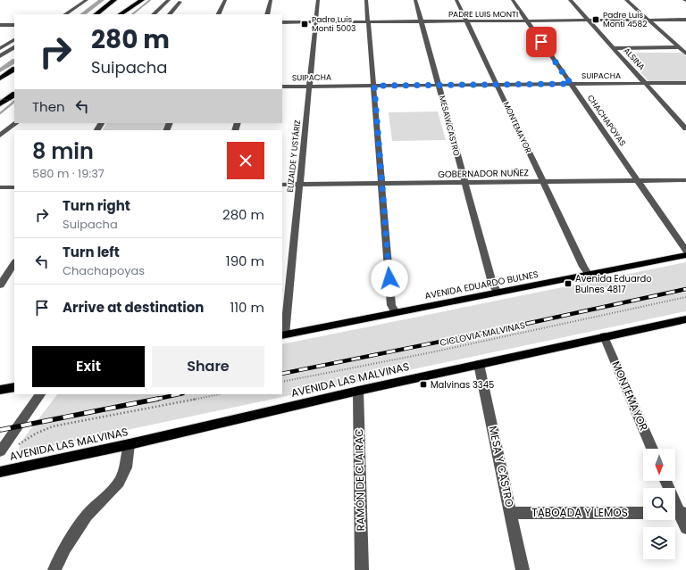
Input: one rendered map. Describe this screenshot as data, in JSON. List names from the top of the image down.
{
  "streets": {
    "main road": ["AVENIDA EDUARDO BULNES", "AVENIDA LAS MALVINAS"],
    "street": [
      "PADRE LUIS MONTI",
      "ALSINA",
      "SUIPACHA",
      "CHACHAPOYAS",
      "MESA Y CASTRO",
      "MONTEMAYOR",
      "ELIZALDE Y USTÁRIZ",
      "GOBERNADOR NUÑEZ",
      "RAMÓN DE CLAIRAC",
      "TABOADA Y LEMOS"
    ],
    "path": ["CICLOVIA MALVINAS"]
  },
  "crossings": [
    ["PADRE LUIS MONTI", "ALSINA"],
    ["PADRE LUIS MONTI", "CHACHAPOYAS"],
    ["PADRE LUIS MONTI", "MESA Y CASTRO"],
    ["PADRE LUIS MONTI", "MONTEMAYOR"],
    ["PADRE LUIS MONTI", "ELIZALDE Y USTÁRIZ"],
    ["ALSINA", "SUIPACHA"],
    ["SUIPACHA", "CHACHAPOYAS"],
    ["SUIPACHA", "MESA Y CASTRO"],
    ["SUIPACHA", "MONTEMAYOR"],
    ["SUIPACHA", "ELIZALDE Y USTÁRIZ"],
    ["CHACHAPOYAS", "GOBERNADOR NUÑEZ"],
    ["MESA Y CASTRO", "GOBERNADOR NUÑEZ"],
    ["MESA Y CASTRO", "AVENIDA EDUARDO BULNES"],
    ["MESA Y CASTRO", "AVENIDA LAS MALVINAS"],
    ["MESA Y CASTRO", "TABOADA Y LEMOS"],
    ["MONTEMAYOR", "GOBERNADOR NUÑEZ"],
    ["MONTEMAYOR", "AVENIDA EDUARDO BULNES"],
    ["MONTEMAYOR", "AVENIDA LAS MALVINAS"],
    ["ELIZALDE Y USTÁRIZ", "GOBERNADOR NUÑEZ"],
    ["ELIZALDE Y USTÁRIZ", "AVENIDA EDUARDO BULNES"],
    ["AVENIDA LAS MALVINAS", "RAMÓN DE CLAIRAC"]
  ],
  "places": {
    "transit": [
      "Padre Luis Monti 4582",
      "Padre Luis Monti 5003",
      "Avenida Eduardo Bulnes 4817",
      "Malvinas 3345"
    ]
  },
  "north": "bottom",
  "page": {
    "turn": ["280 m", "Suipacha"],
    "then": "Then",
    "heading": ["8 min", "580 m · 19:37"],
    "list": [
      {
        "name": "Turn right",
        "note": "Suipacha",
        "value": "280 m"
      },
      {
        "name": "Turn left",
        "note": "Chachapoyas",
        "value": "190 m"
      },
      {
        "name": "Arrive at destination",
        "value": "110 m"
      }
    ],
    "buttons": ["Exit", "Share"]
  }
}
